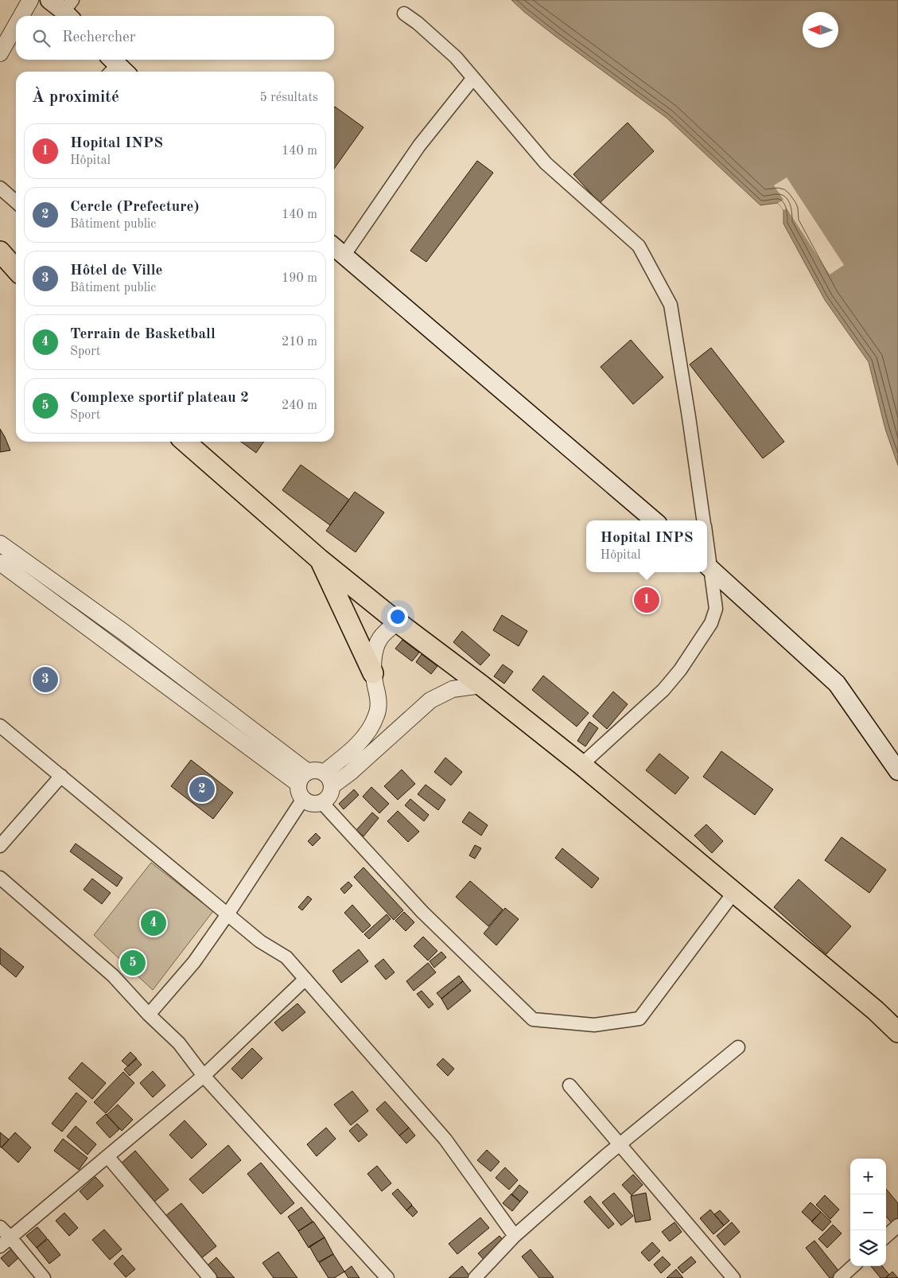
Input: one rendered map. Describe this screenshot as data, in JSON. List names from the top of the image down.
{
  "north": "left",
  "page": {
    "search": "Rechercher",
    "heading": ["À proximité", "5 résultats"],
    "list": [
      {
        "mark": "1",
        "name": "Hopital INPS",
        "note": "Hôpital",
        "value": "140 m"
      },
      {
        "mark": "2",
        "name": "Cercle (Prefecture)",
        "note": "Bâtiment public",
        "value": "140 m"
      },
      {
        "mark": "3",
        "name": "Hôtel de Ville",
        "note": "Bâtiment public",
        "value": "190 m"
      },
      {
        "mark": "4",
        "name": "Terrain de Basketball",
        "note": "Sport",
        "value": "210 m"
      },
      {
        "mark": "5",
        "name": "Complexe sportif plateau 2",
        "note": "Sport",
        "value": "240 m"
      }
    ],
    "popup": ["Hopital INPS", "Hôpital"],
    "pins": [
      "1",
      "3",
      "2",
      "4",
      "5"
    ],
    "map_buttons": ["+", "−"]
  }
}
